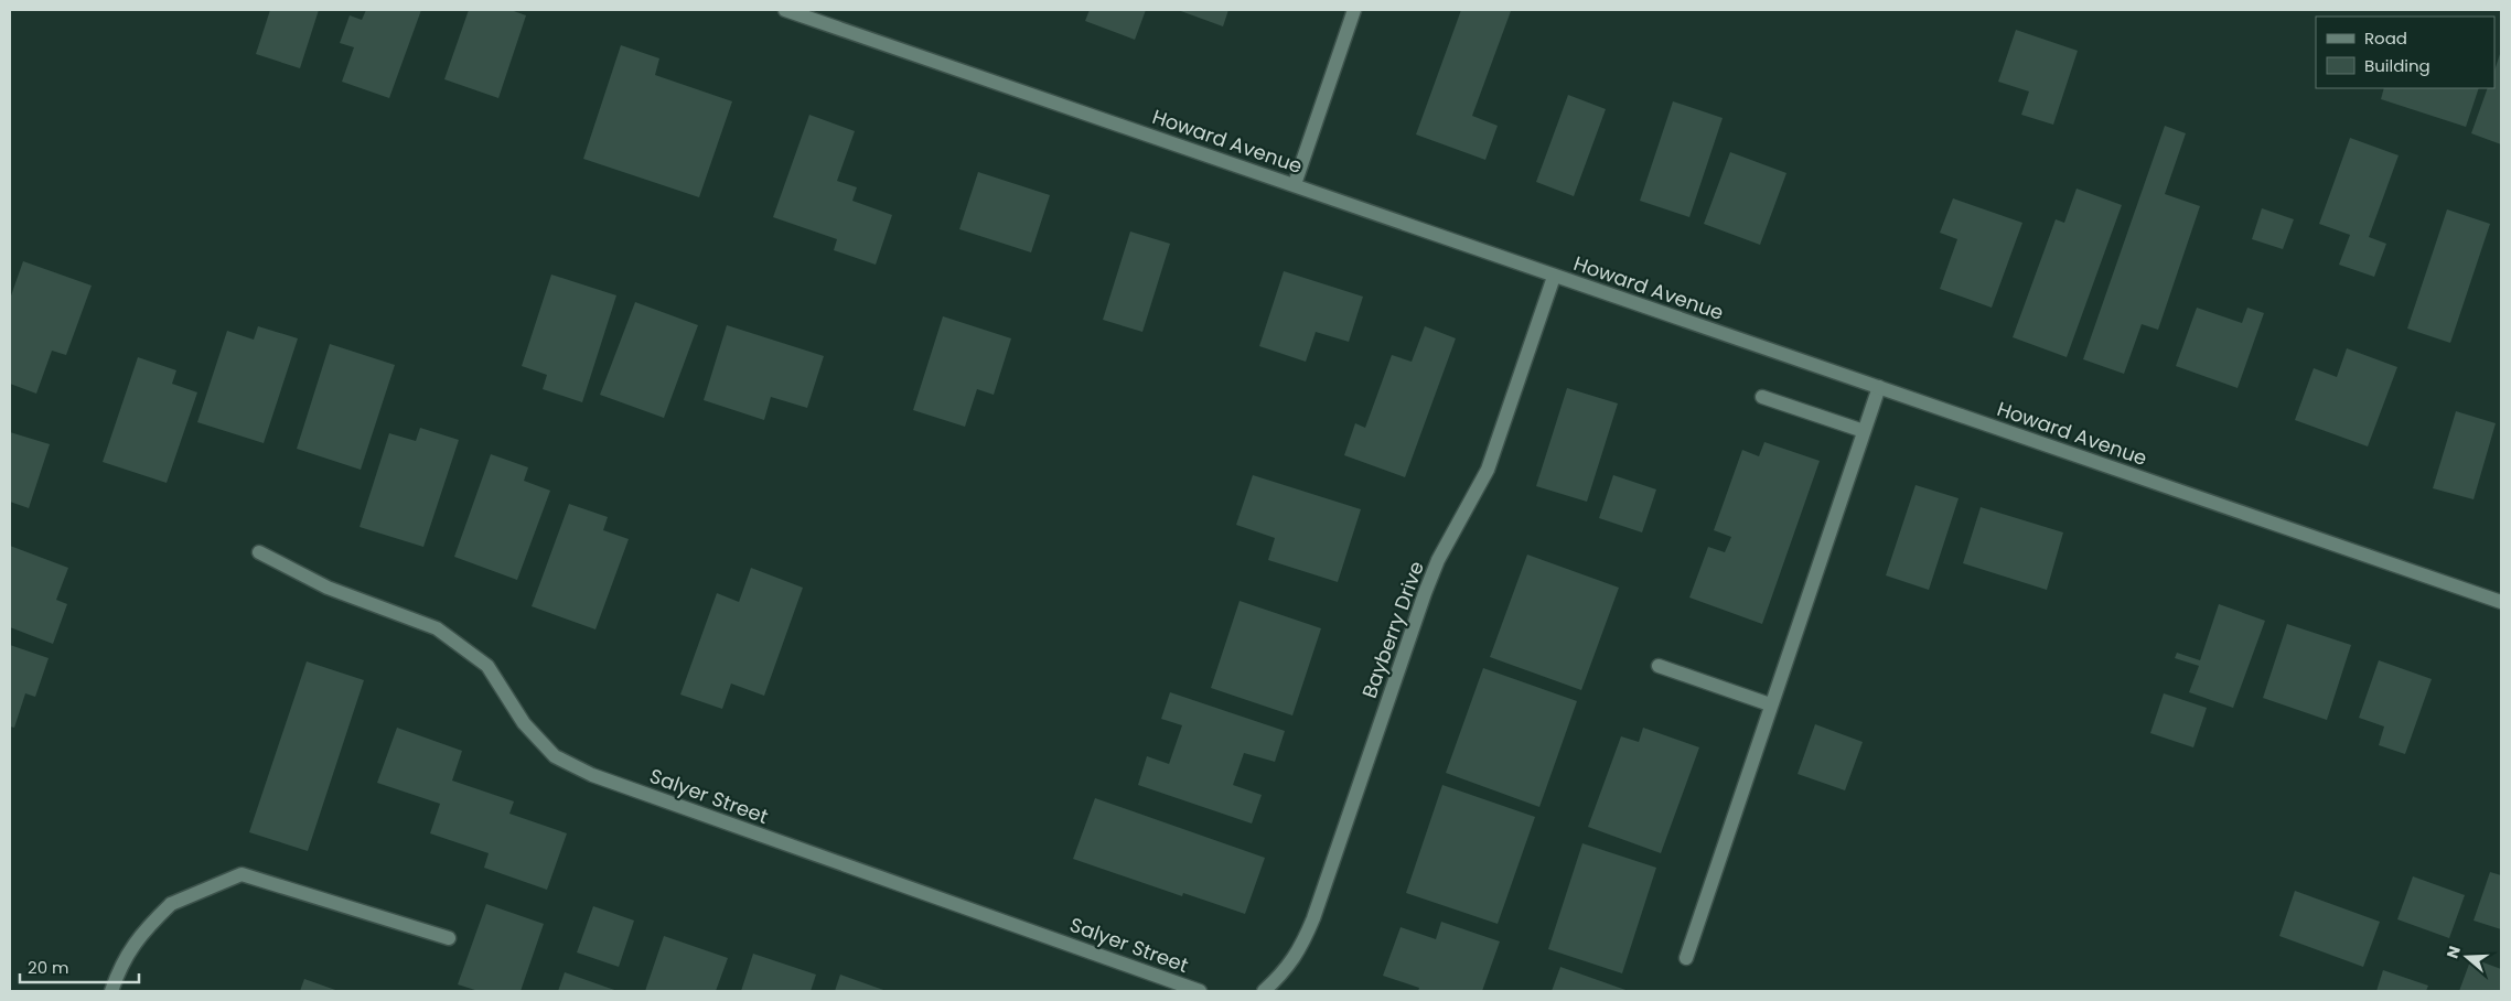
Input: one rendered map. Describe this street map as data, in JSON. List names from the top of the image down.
{
  "streets": {
    "street": ["Howard Avenue", "Bayberry Drive", "Salyer Street"]
  },
  "crossings": [
    ["Howard Avenue", "Bayberry Drive"]
  ],
  "legend": ["Road", "Building"],
  "scale_bar": "20 m",
  "north": "left"
}
